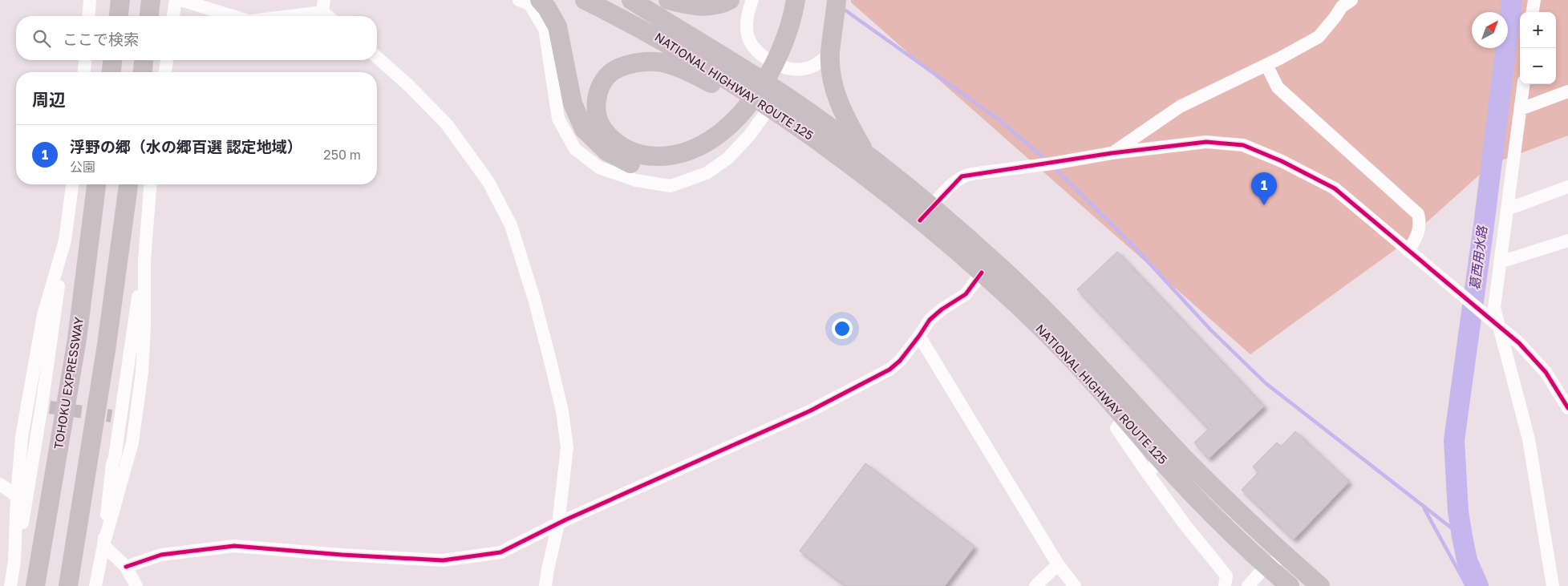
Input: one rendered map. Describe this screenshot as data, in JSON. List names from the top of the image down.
{
  "streets": {
    "highway": ["NATIONAL HIGHWAY ROUTE 125", "TOHOKU EXPRESSWAY"]
  },
  "water": ["葛西用水路"],
  "north": "top right",
  "page": {
    "map_buttons": ["+", "−"],
    "search": "ここで検索",
    "heading": "周辺",
    "list": [
      {
        "mark": "1",
        "name": "浮野の郷（水の郷百選 認定地域）",
        "note": "公園",
        "value": "250 m"
      }
    ],
    "pins": "1"
  }
}
